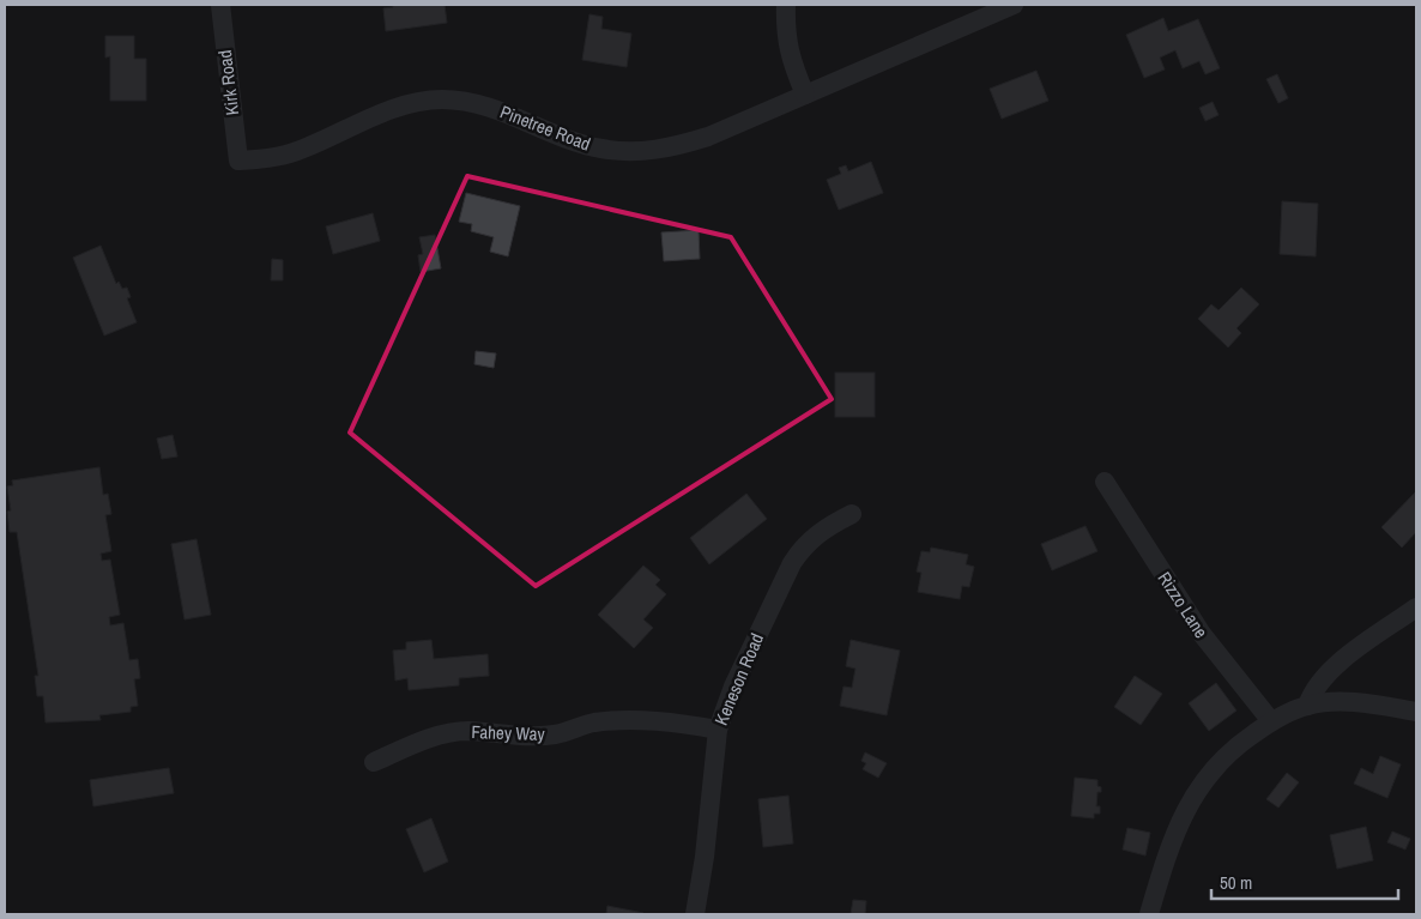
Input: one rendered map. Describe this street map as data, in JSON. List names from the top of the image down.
{
  "streets": {
    "street": [
      "Kirk Road",
      "Pinetree Road",
      "Rizzo Lane",
      "Keneson Road",
      "Fahey Way"
    ]
  },
  "crossings": [
    ["Kirk Road", "Pinetree Road"],
    ["Keneson Road", "Fahey Way"]
  ],
  "scale_bar": "50 m"
}
